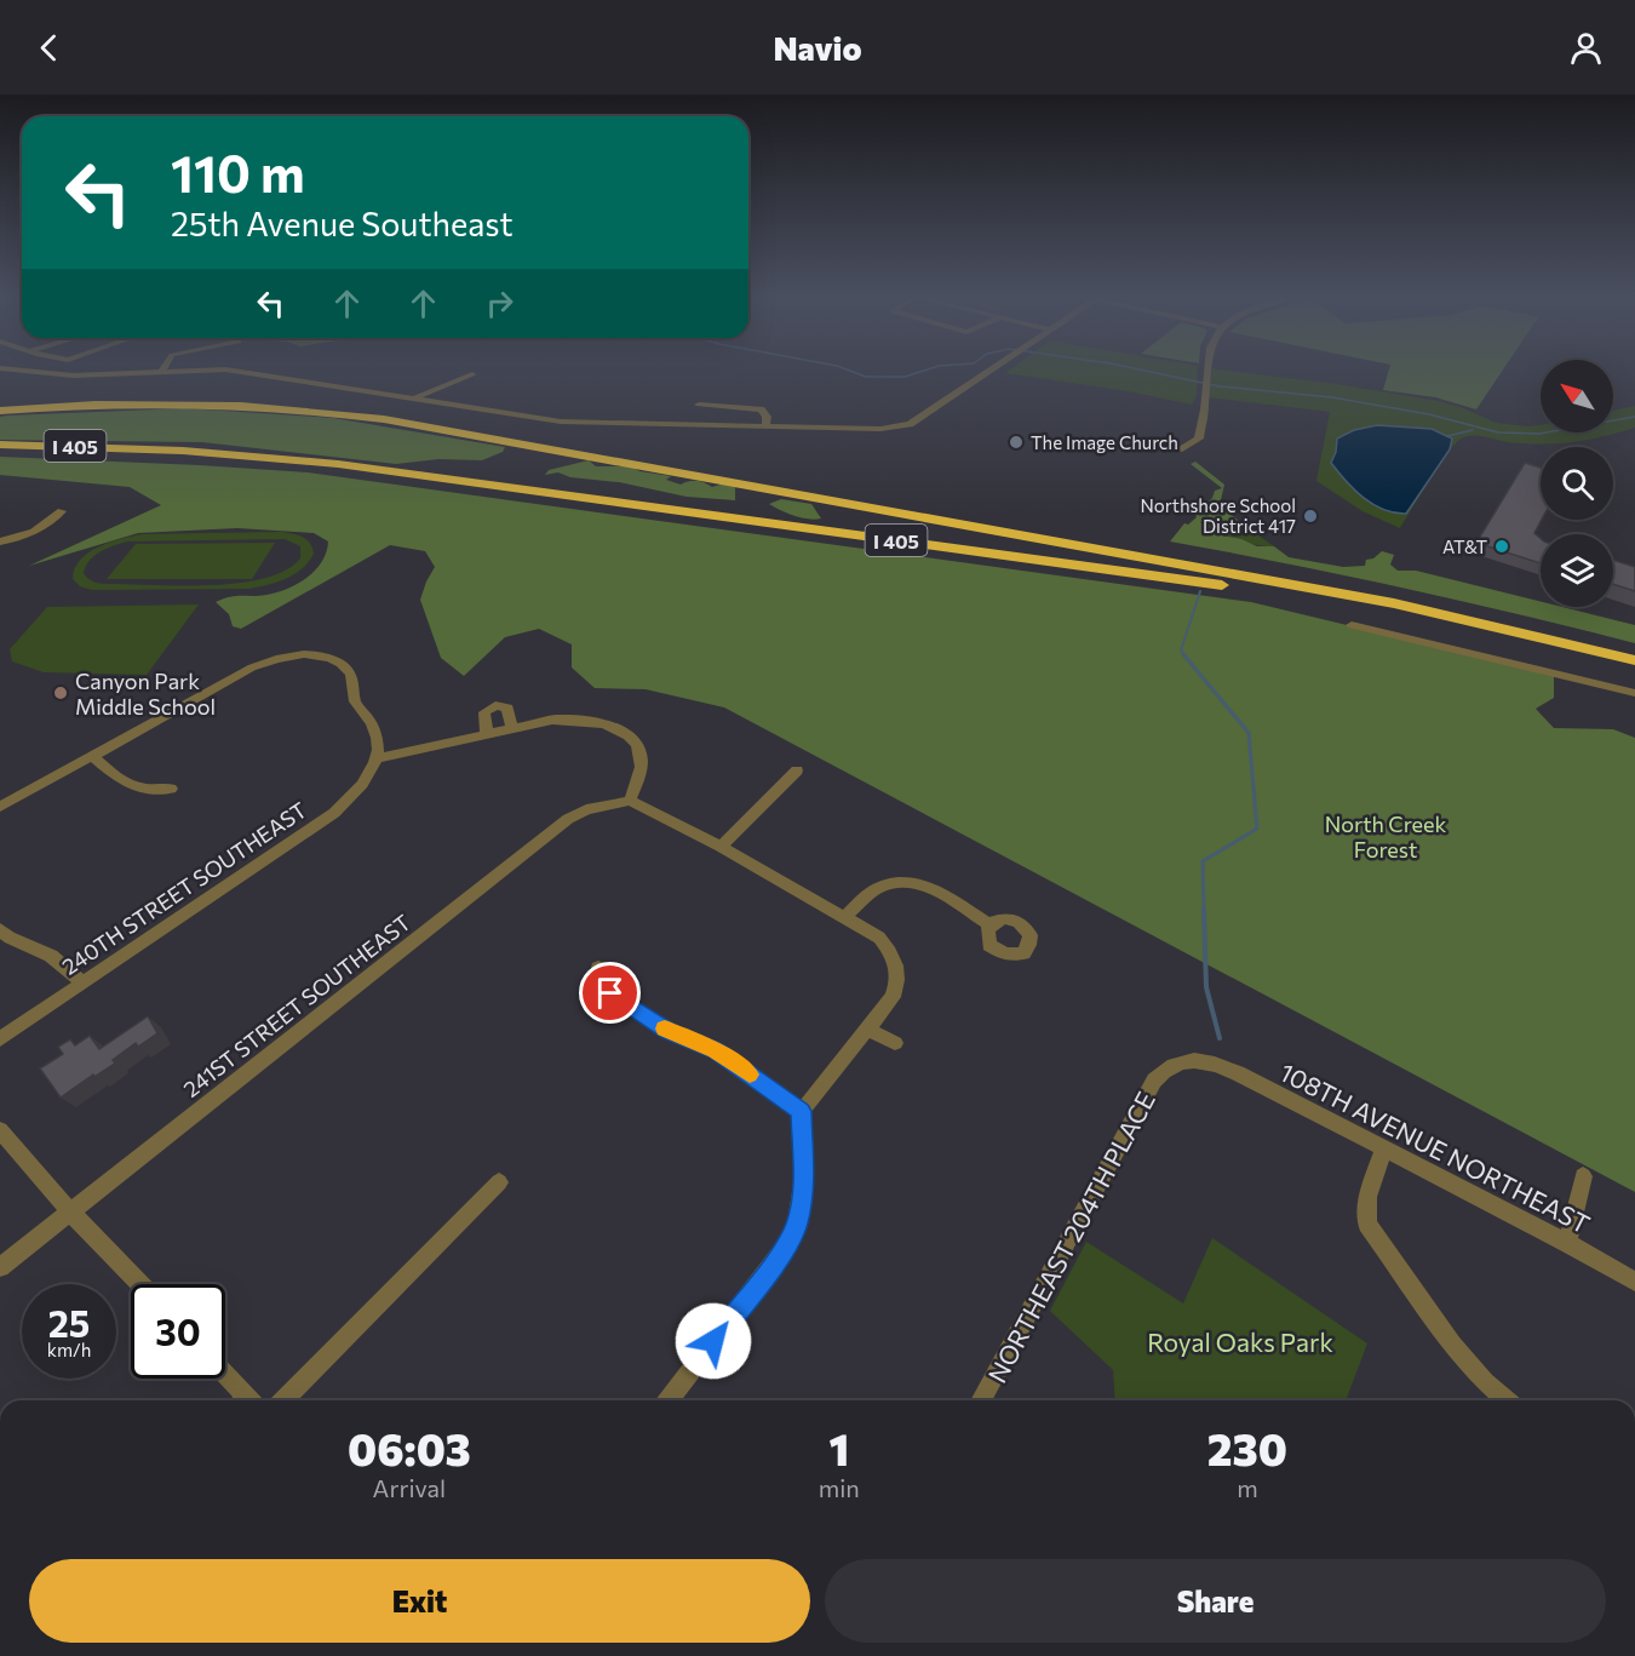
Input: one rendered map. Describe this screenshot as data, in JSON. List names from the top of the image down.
{
  "streets": {
    "highway": ["I 405"],
    "street": [
      "240TH STREET SOUTHEAST",
      "241ST STREET SOUTHEAST",
      "108TH AVENUE NORTHEAST",
      "NORTHEAST 204TH PLACE"
    ]
  },
  "crossings": [
    ["108TH AVENUE NORTHEAST", "NORTHEAST 204TH PLACE"]
  ],
  "parks": ["North Creek Forest", "Royal Oaks Park"],
  "places": [
    "The Image Church",
    "Northshore School District 417",
    "AT&T",
    "Canyon Park Middle School"
  ],
  "north": "top left",
  "page": {
    "header": "Navio",
    "turn": ["110 m", "25th Avenue Southeast"],
    "speed": "25 km/h",
    "limit": "30",
    "eta": [
      "06:03",
      "Arrival",
      "1",
      "min",
      "230",
      "m"
    ],
    "buttons": ["Exit", "Share"]
  }
}
